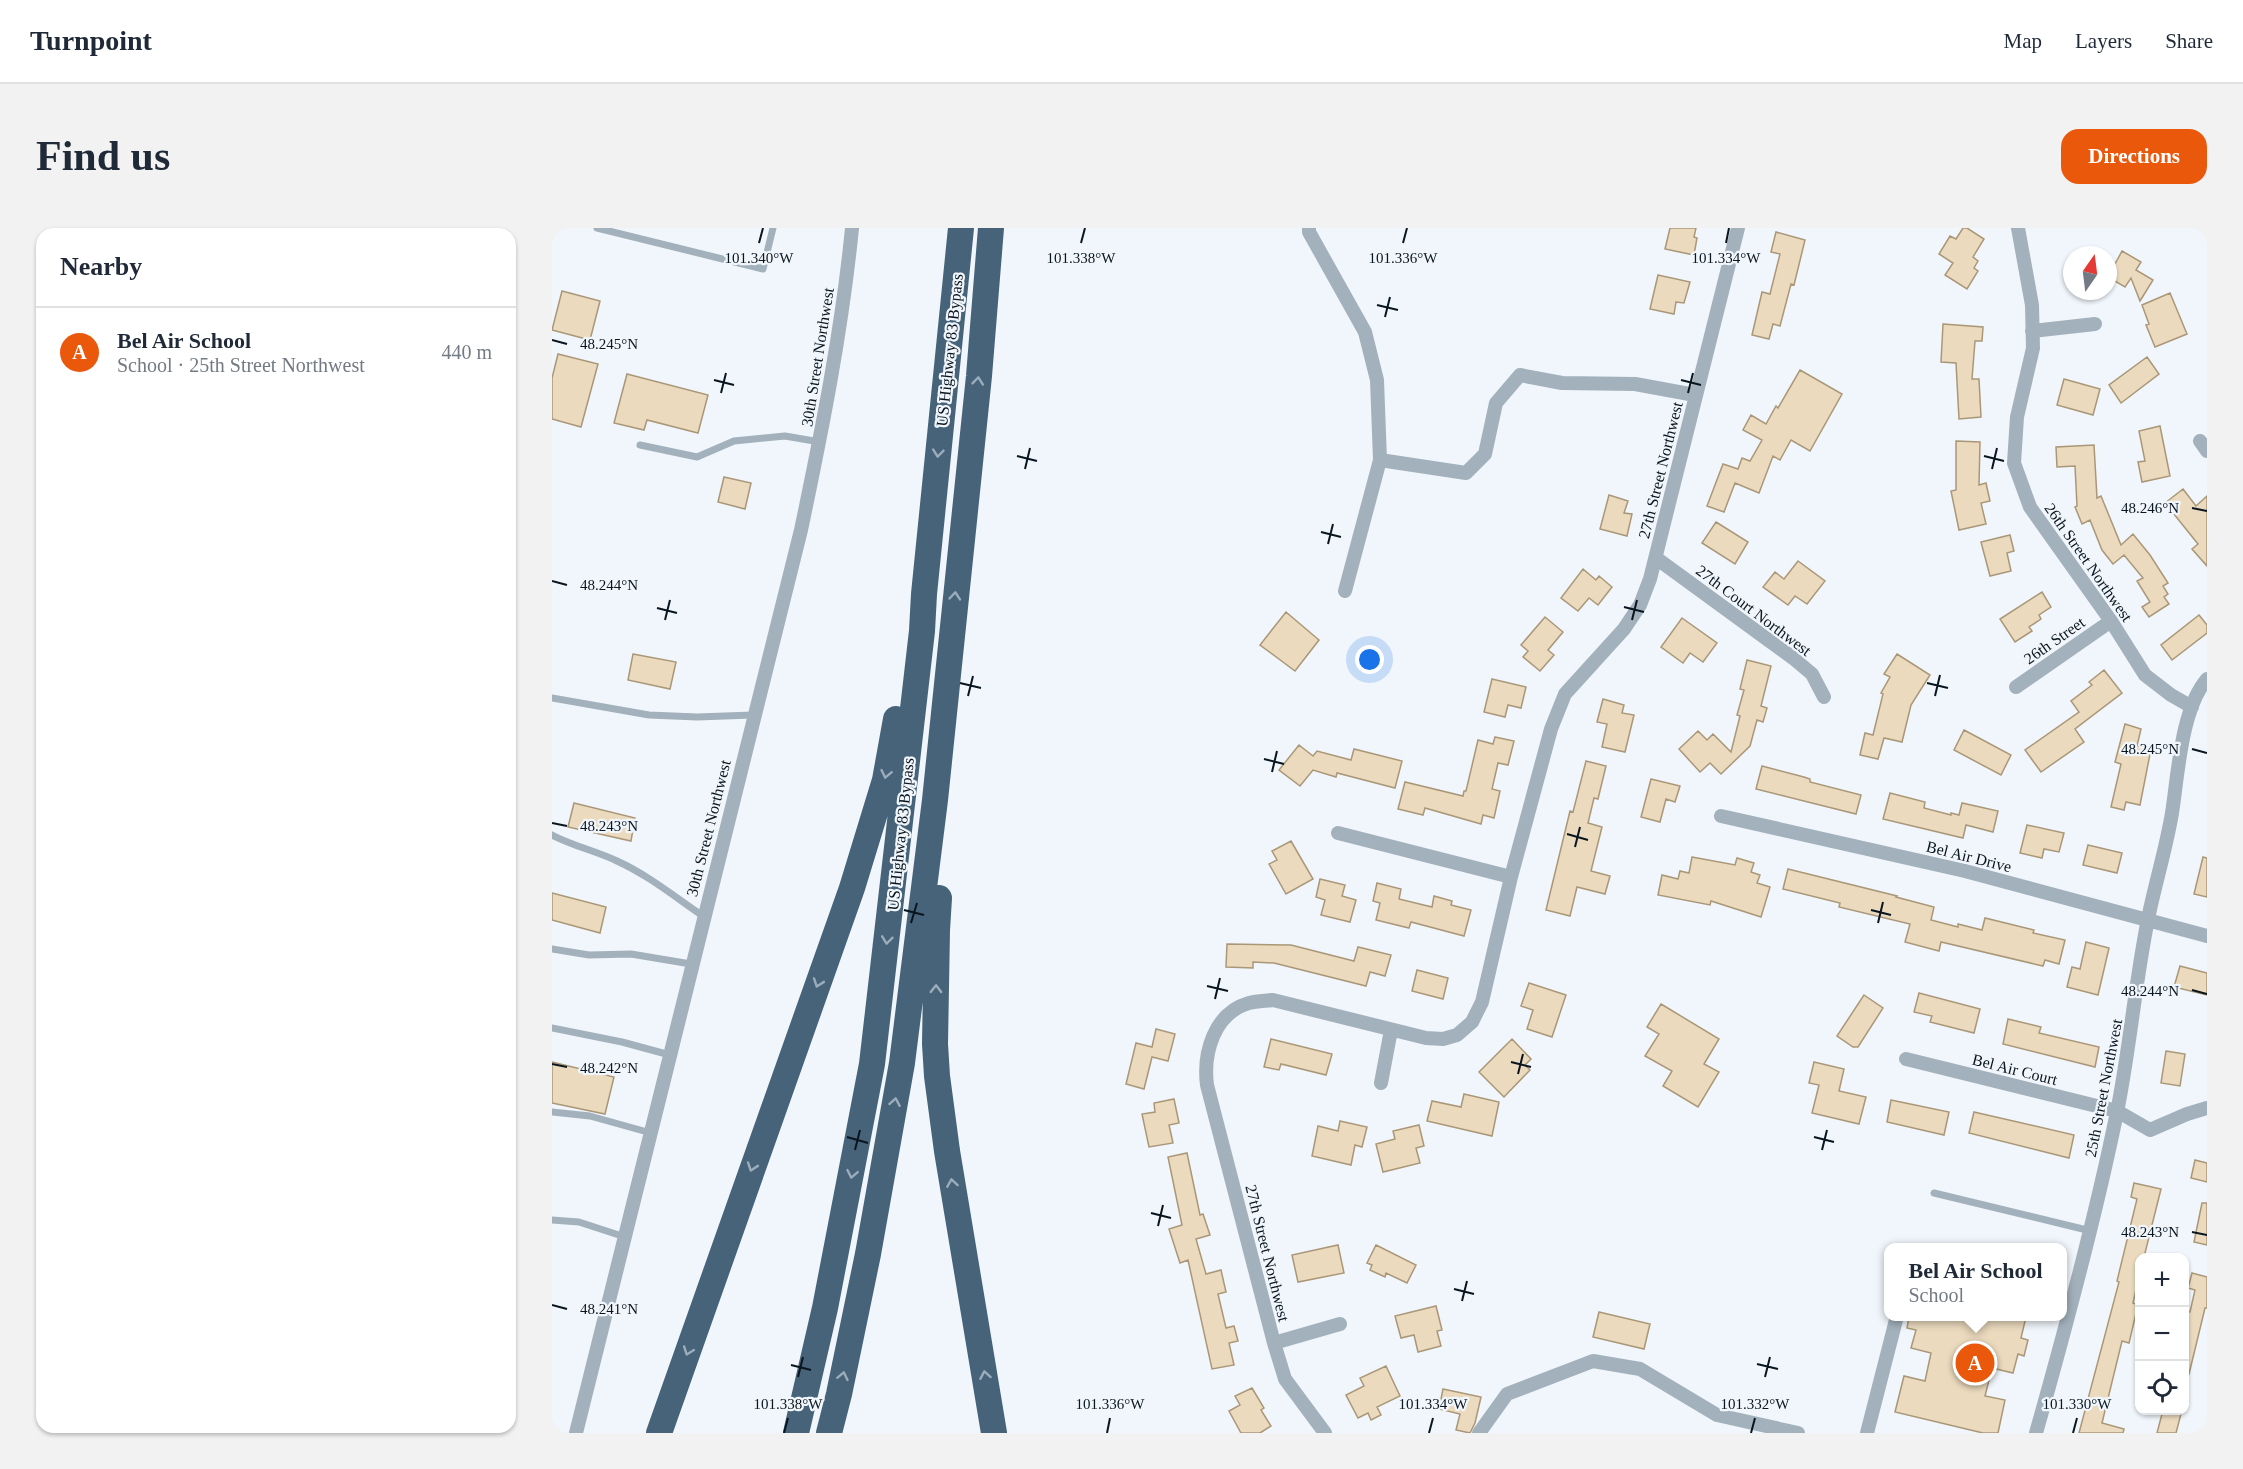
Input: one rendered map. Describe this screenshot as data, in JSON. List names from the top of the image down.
{
  "streets": {
    "highway": ["US Highway 83 Bypass"],
    "street": [
      "30th Street Northwest",
      "27th Street Northwest",
      "26th Street Northwest",
      "27th Court Northwest",
      "26th Street",
      "Bel Air Drive",
      "Bel Air Court",
      "25th Street Northwest"
    ]
  },
  "crossings": [
    ["27th Street Northwest", "27th Court Northwest"],
    ["26th Street Northwest", "26th Street"],
    ["26th Street Northwest", "25th Street Northwest"],
    ["Bel Air Drive", "25th Street Northwest"],
    ["Bel Air Court", "25th Street Northwest"]
  ],
  "north": "top",
  "page": {
    "header": "Turnpoint",
    "nav": ["Map", "Layers", "Share"],
    "buttons": "Directions",
    "title": "Find us",
    "heading": "Nearby",
    "list": [
      {
        "mark": "A",
        "name": "Bel Air School",
        "note": "School · 25th Street Northwest",
        "value": "440 m"
      }
    ],
    "popup": ["Bel Air School", "School"],
    "map_buttons": ["+", "−"],
    "pins": "A"
  },
  "coordinates": [
    "101.340°W",
    "101.338°W",
    "101.336°W",
    "101.334°W",
    "48.245°N",
    "48.246°N",
    "48.244°N",
    "48.243°N",
    "48.242°N",
    "48.241°N",
    "101.332°W",
    "101.330°W"
  ]
}
